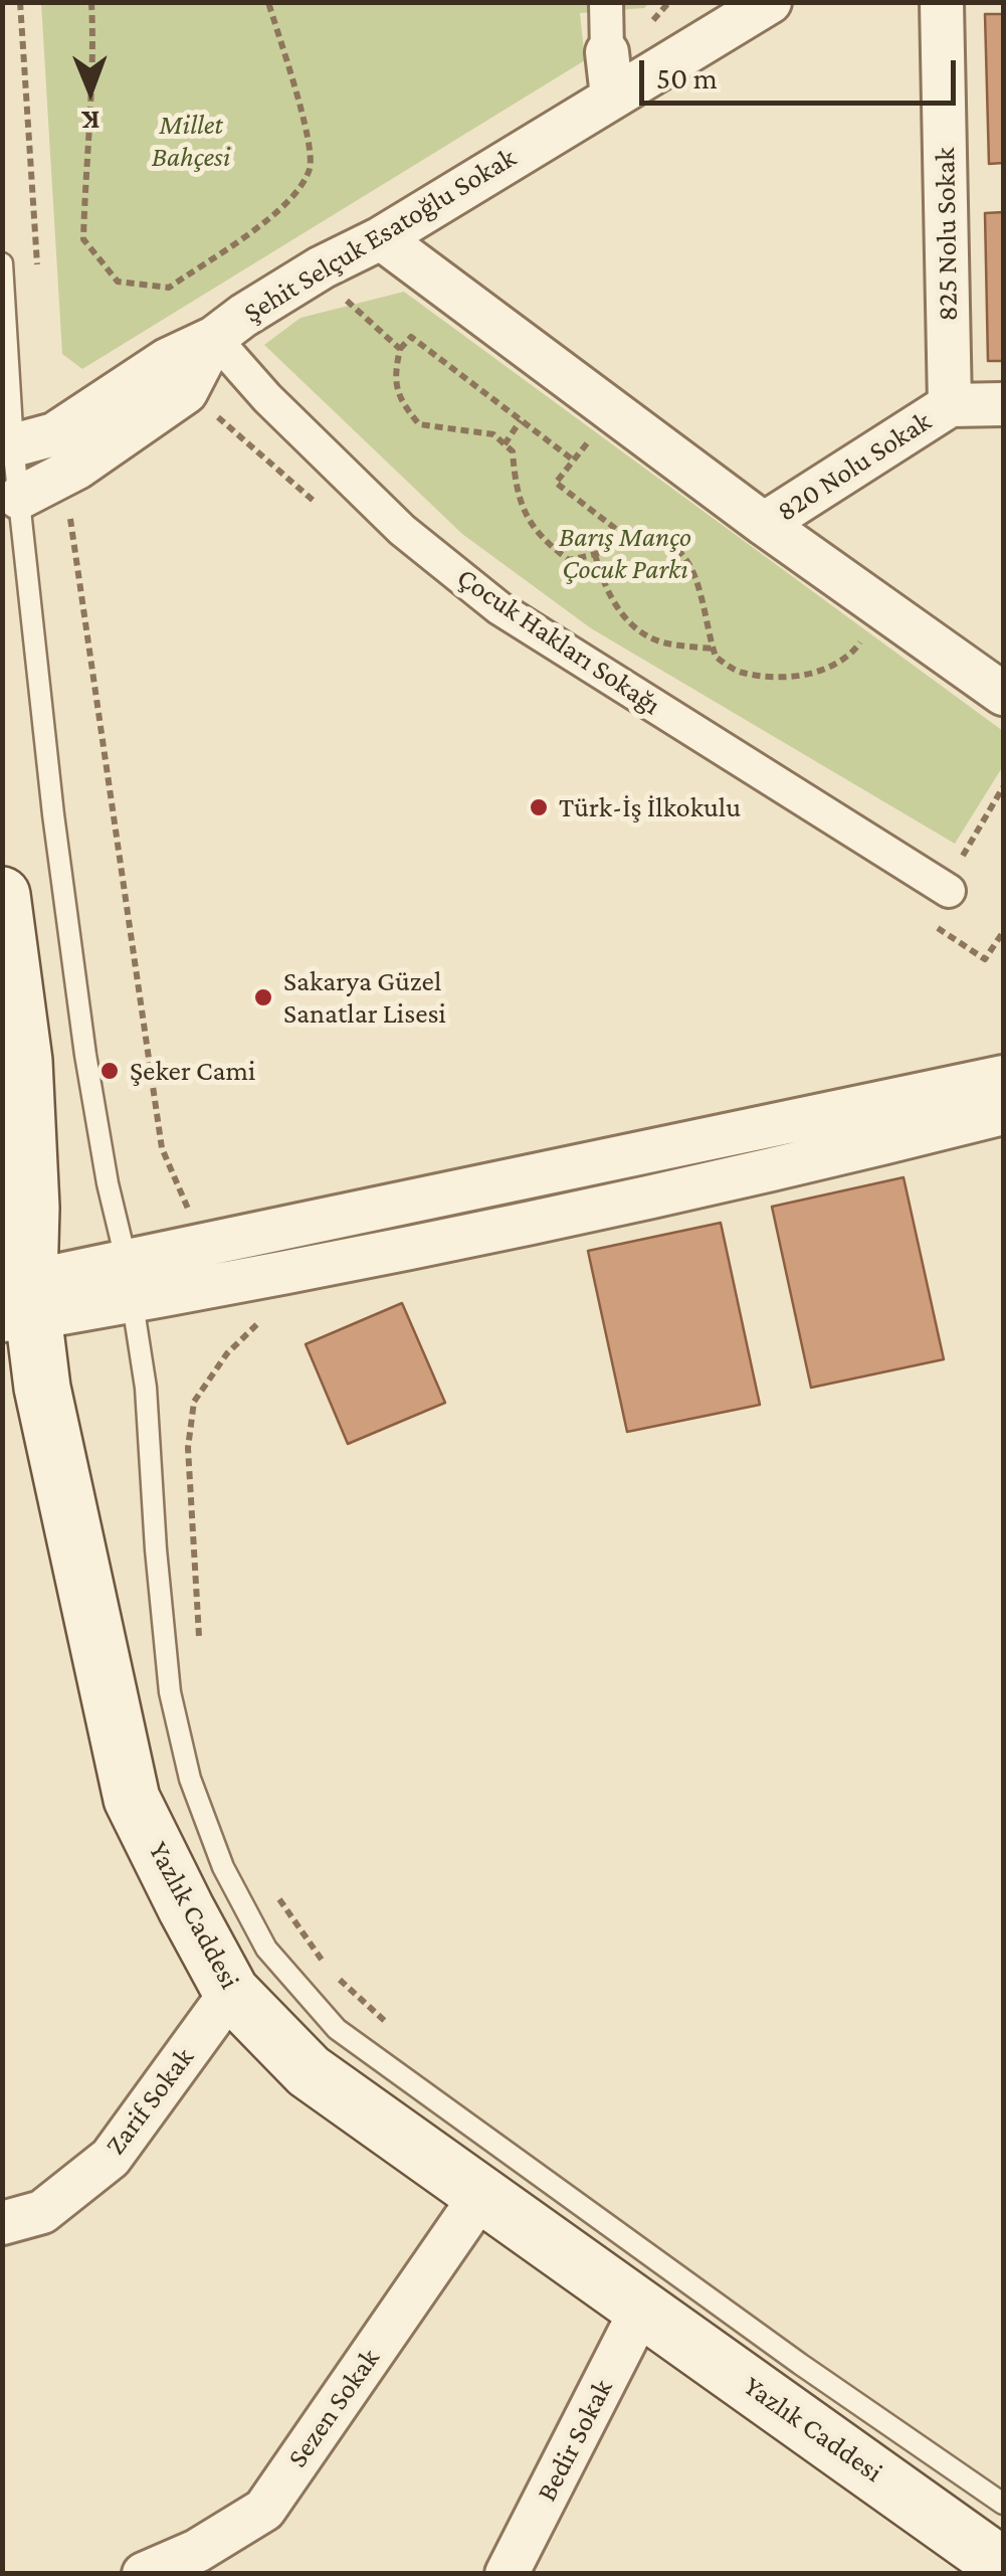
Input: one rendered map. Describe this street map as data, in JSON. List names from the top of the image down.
{
  "streets": {
    "main road": ["Yazlık Caddesi"],
    "street": [
      "825 Nolu Sokak",
      "Şehit Selçuk Esatoğlu Sokak",
      "820 Nolu Sokak",
      "Çocuk Hakları Sokağı",
      "Zarif Sokak",
      "Sezen Sokak",
      "Bedir Sokak"
    ]
  },
  "crossings": [
    ["825 Nolu Sokak", "820 Nolu Sokak"],
    ["Şehit Selçuk Esatoğlu Sokak", "Çocuk Hakları Sokağı"],
    ["Yazlık Caddesi", "Zarif Sokak"],
    ["Yazlık Caddesi", "Sezen Sokak"],
    ["Yazlık Caddesi", "Bedir Sokak"]
  ],
  "parks": ["Millet Bahçesi", "Barış Manço Çocuk Parkı"],
  "places": ["Türk-İş İlkokulu", "Sakarya Güzel Sanatlar Lisesi", "Şeker Cami"],
  "scale_bar": "50 m",
  "north": "bottom"
}
